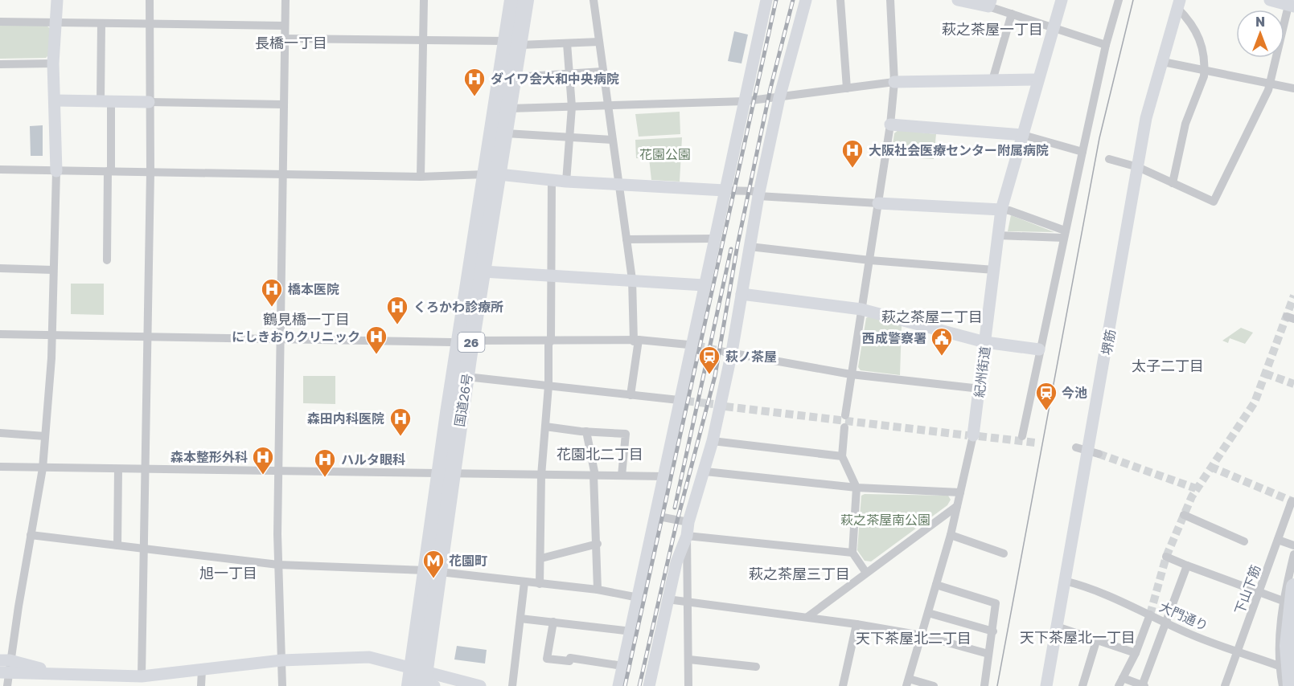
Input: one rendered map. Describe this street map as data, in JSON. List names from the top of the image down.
{
  "streets": {
    "highway": ["26", "国道26号"],
    "street": [
      "堺筋",
      "紀州街道",
      "下山下筋",
      "大門通り"
    ]
  },
  "crossings": [
    ["堺筋", "大門通り"],
    ["下山下筋", "大門通り"]
  ],
  "districts": [
    "萩之茶屋一丁目",
    "長橋一丁目",
    "萩之茶屋二丁目",
    "鶴見橋一丁目",
    "太子二丁目",
    "花園北二丁目",
    "旭一丁目",
    "萩之茶屋三丁目",
    "天下茶屋北一丁目",
    "天下茶屋北二丁目"
  ],
  "parks": ["花園公園", "萩之茶屋南公園"],
  "places": {
    "hospital": [
      "ダイワ会大和中央病院",
      "大阪社会医療センター附属病院",
      "橋本医院",
      "くろかわ診療所",
      "にしきおりクリニック",
      "森田内科医院",
      "森本整形外科",
      "ハルタ眼科"
    ],
    "public building": ["西成警察署"],
    "station": ["萩ノ茶屋", "今池"],
    "metro station": ["花園町"]
  },
  "north": "top"
}
